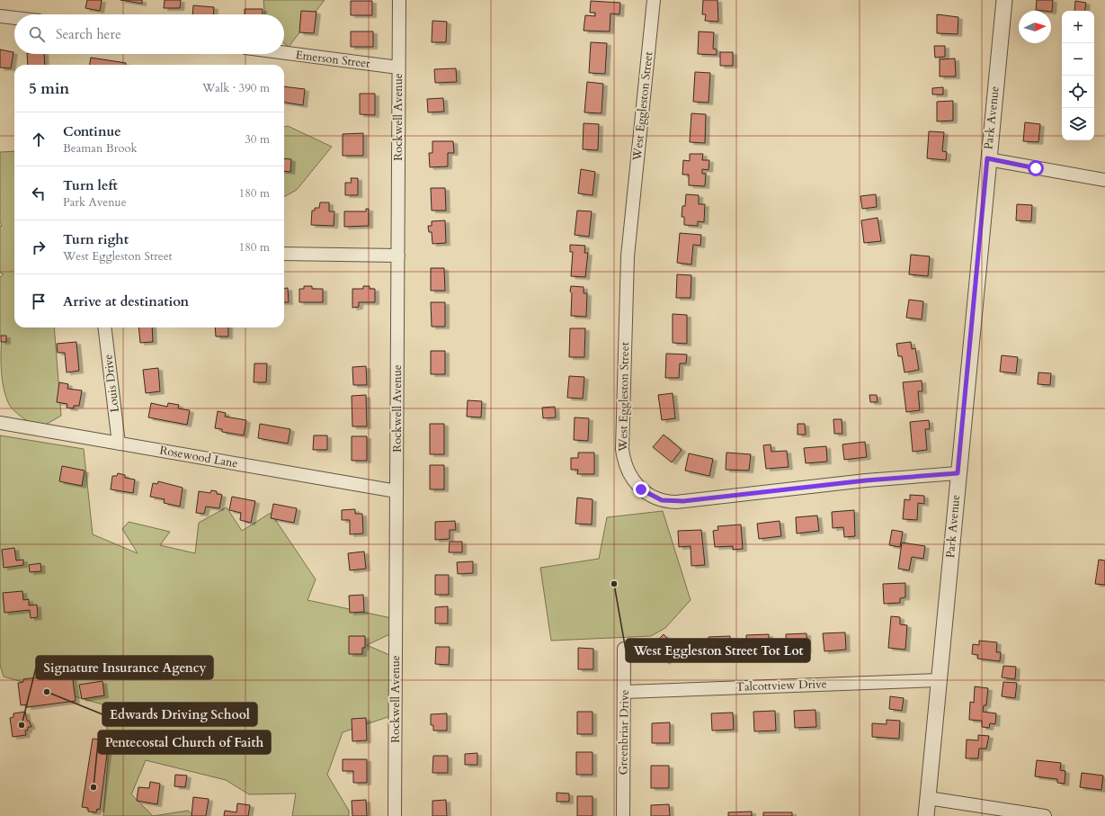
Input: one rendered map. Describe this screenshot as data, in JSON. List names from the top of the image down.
{
  "streets": {
    "street": [
      "Emerson Street",
      "West Eggleston Street",
      "Rockwell Avenue",
      "Park Avenue",
      "Louis Drive",
      "Rosewood Lane",
      "Talcottview Drive",
      "Greenbriar Drive"
    ]
  },
  "crossings": [
    ["Emerson Street", "Rockwell Avenue"],
    ["West Eggleston Street", "Park Avenue"],
    ["Rockwell Avenue", "Rosewood Lane"],
    ["Park Avenue", "Talcottview Drive"],
    ["Louis Drive", "Rosewood Lane"],
    ["Talcottview Drive", "Greenbriar Drive"]
  ],
  "places": [
    "West Eggleston Street Tot Lot",
    "Edwards Driving School",
    "Signature Insurance Agency",
    "Pentecostal Church of Faith"
  ],
  "north": "right",
  "page": {
    "map_buttons": ["+", "−"],
    "search": "Search here",
    "heading": ["5 min", "Walk · 390 m"],
    "list": [
      ["Continue", "Beaman Brook", "30 m"],
      ["Turn left", "Park Avenue", "180 m"],
      ["Turn right", "West Eggleston Street", "180 m"],
      "Arrive at destination"
    ]
  }
}
